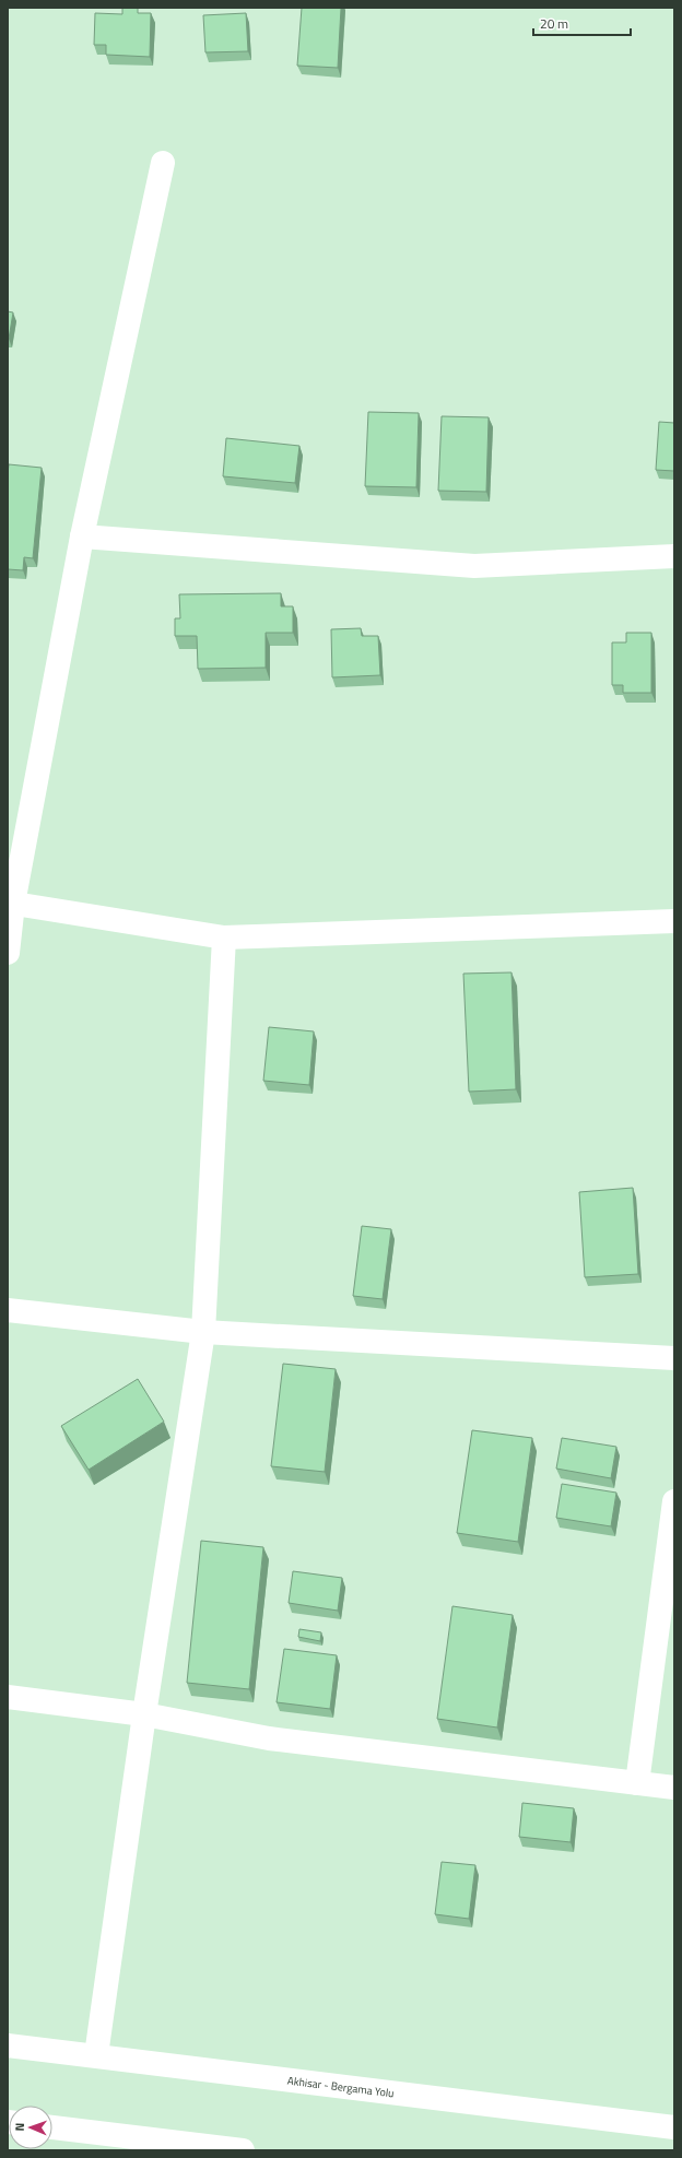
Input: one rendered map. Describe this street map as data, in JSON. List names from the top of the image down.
{
  "streets": {
    "street": ["Akhisar - Bergama Yolu"]
  },
  "scale_bar": "20 m",
  "north": "left"
}
